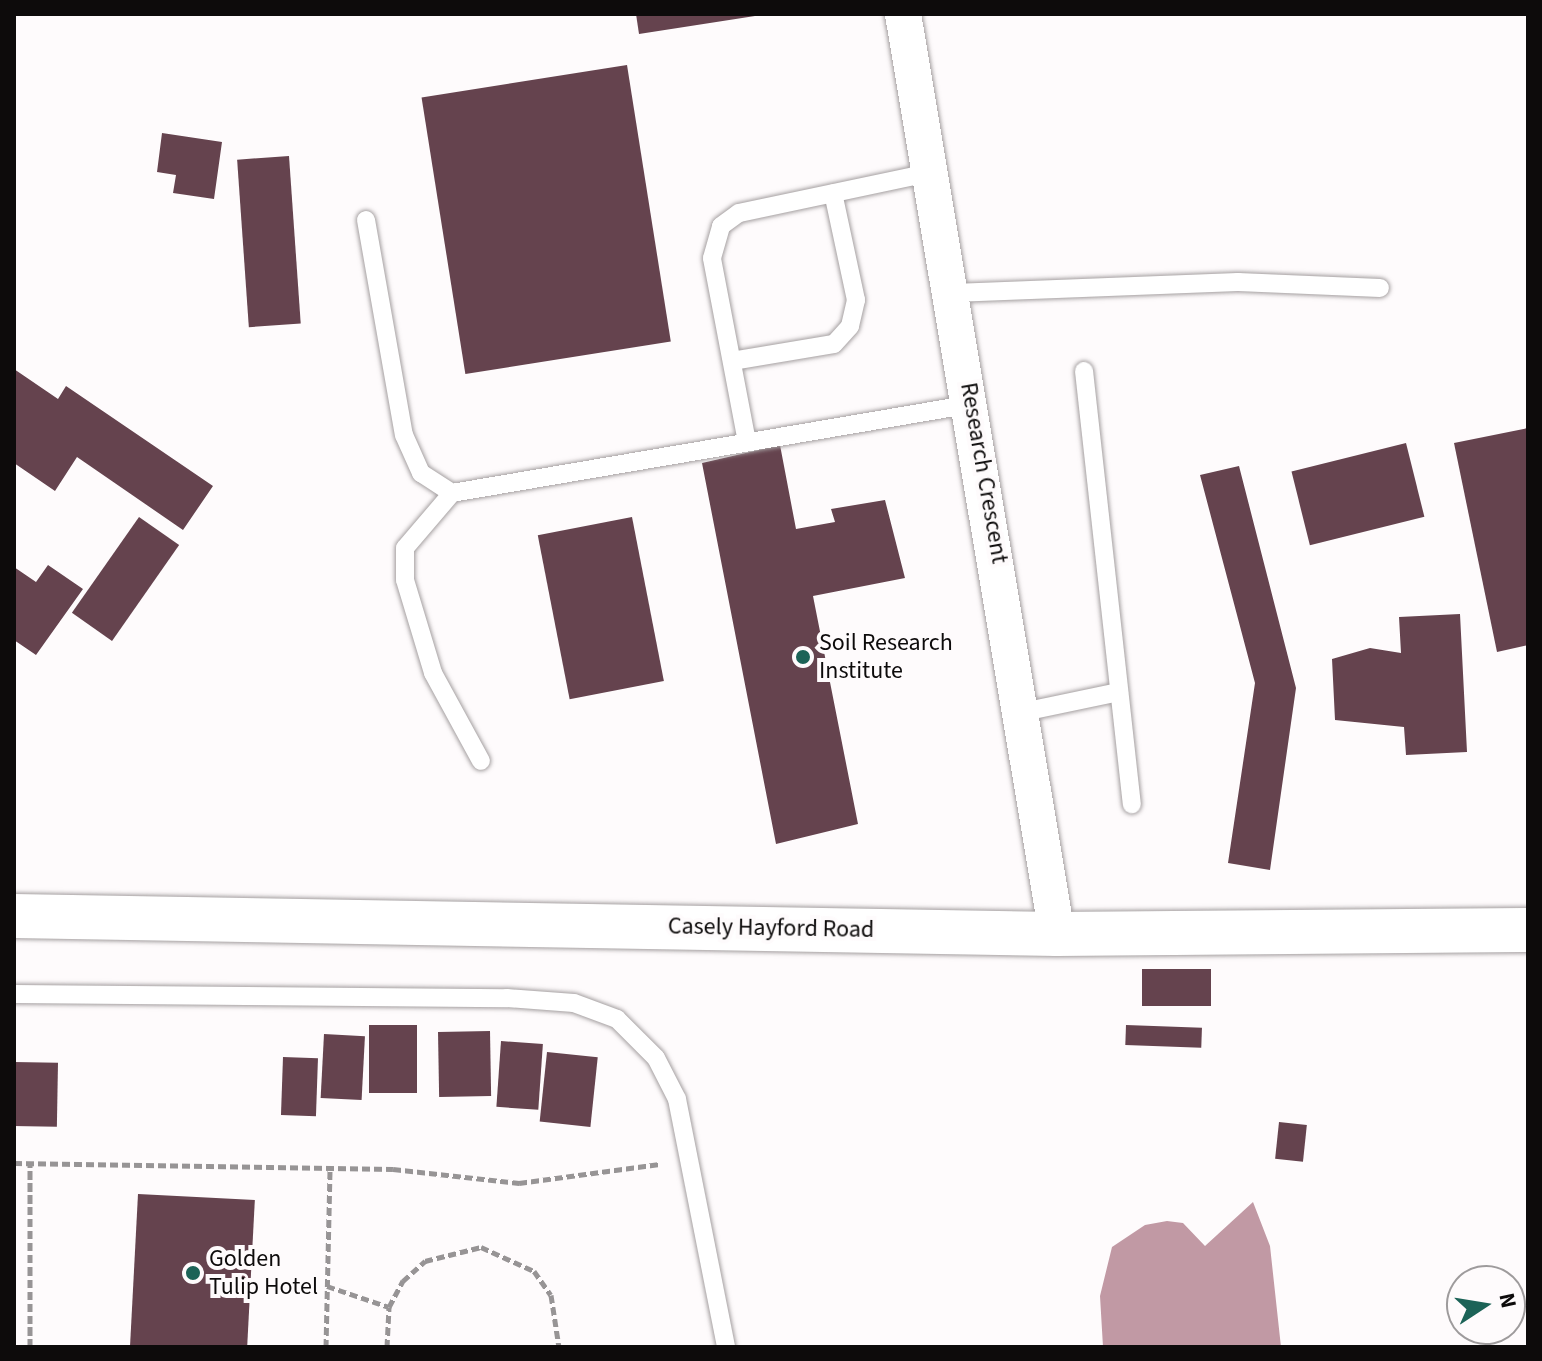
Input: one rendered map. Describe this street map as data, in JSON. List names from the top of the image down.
{
  "streets": {
    "street": ["Research Crescent", "Casely Hayford Road"]
  },
  "crossings": [
    ["Research Crescent", "Casely Hayford Road"]
  ],
  "places": ["Soil Research Institute", "Golden Tulip Hotel"],
  "north": "right"
}
